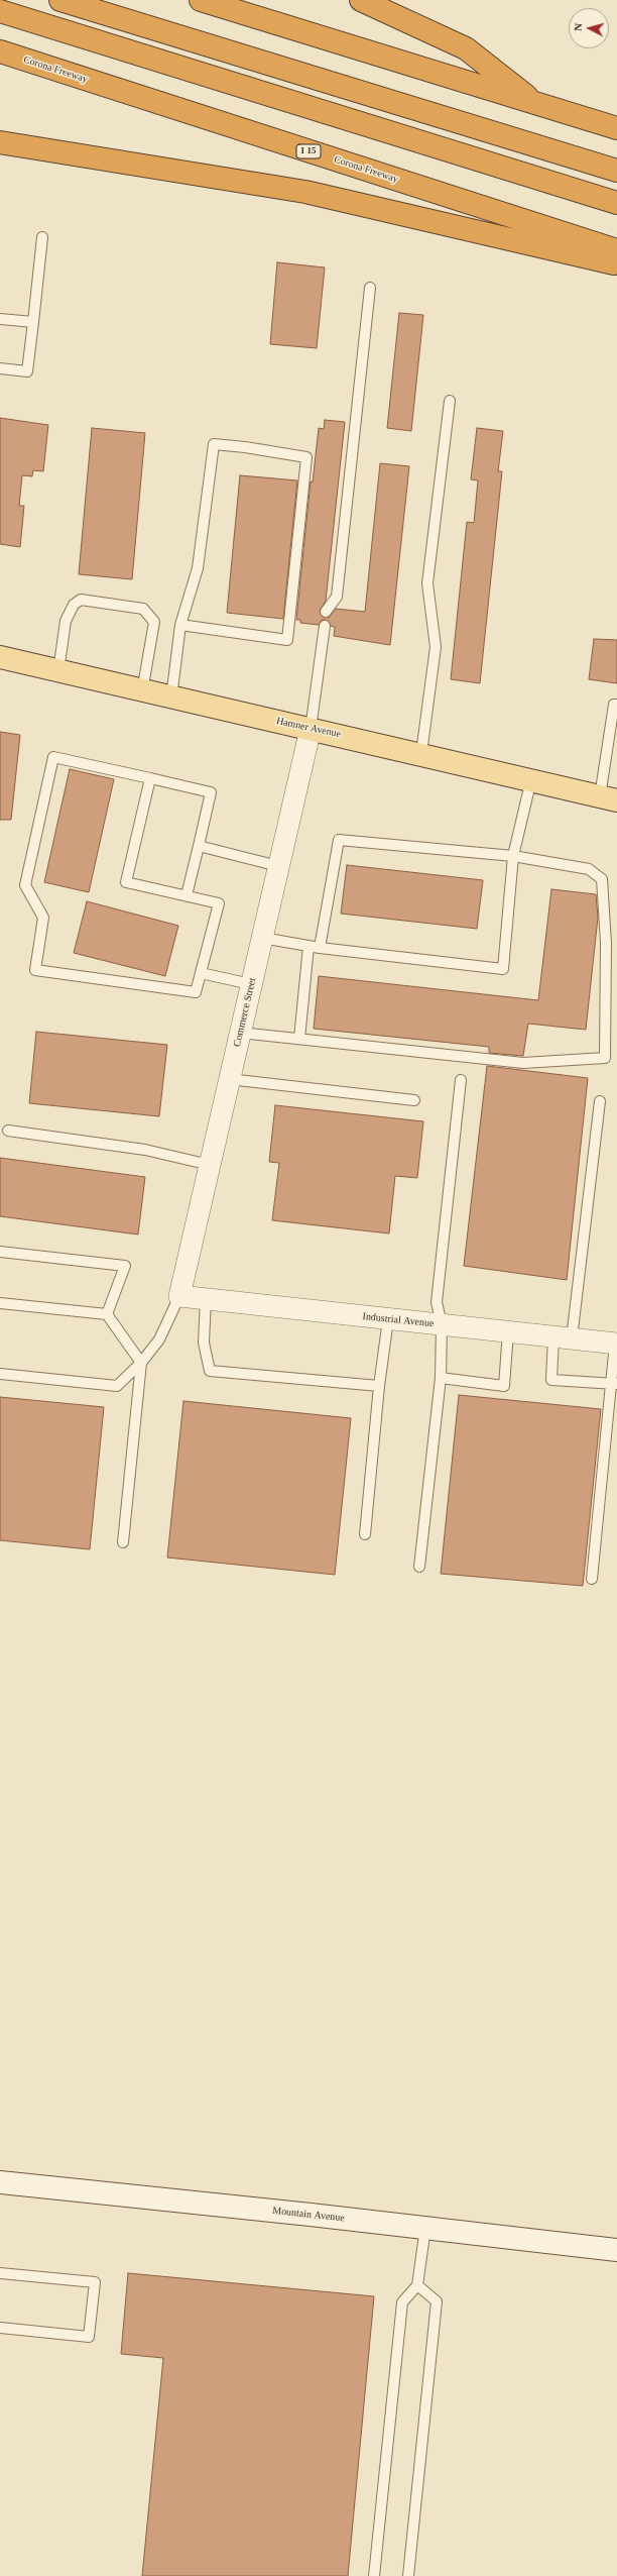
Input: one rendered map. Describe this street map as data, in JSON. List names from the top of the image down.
{
  "streets": {
    "highway": ["Corona Freeway", "I 15"],
    "main road": ["Hamner Avenue", "Mountain Avenue"],
    "street": ["Commerce Street", "Industrial Avenue"]
  },
  "crossings": [
    ["Hamner Avenue", "Commerce Street"],
    ["Commerce Street", "Industrial Avenue"]
  ],
  "north": "left"
}
